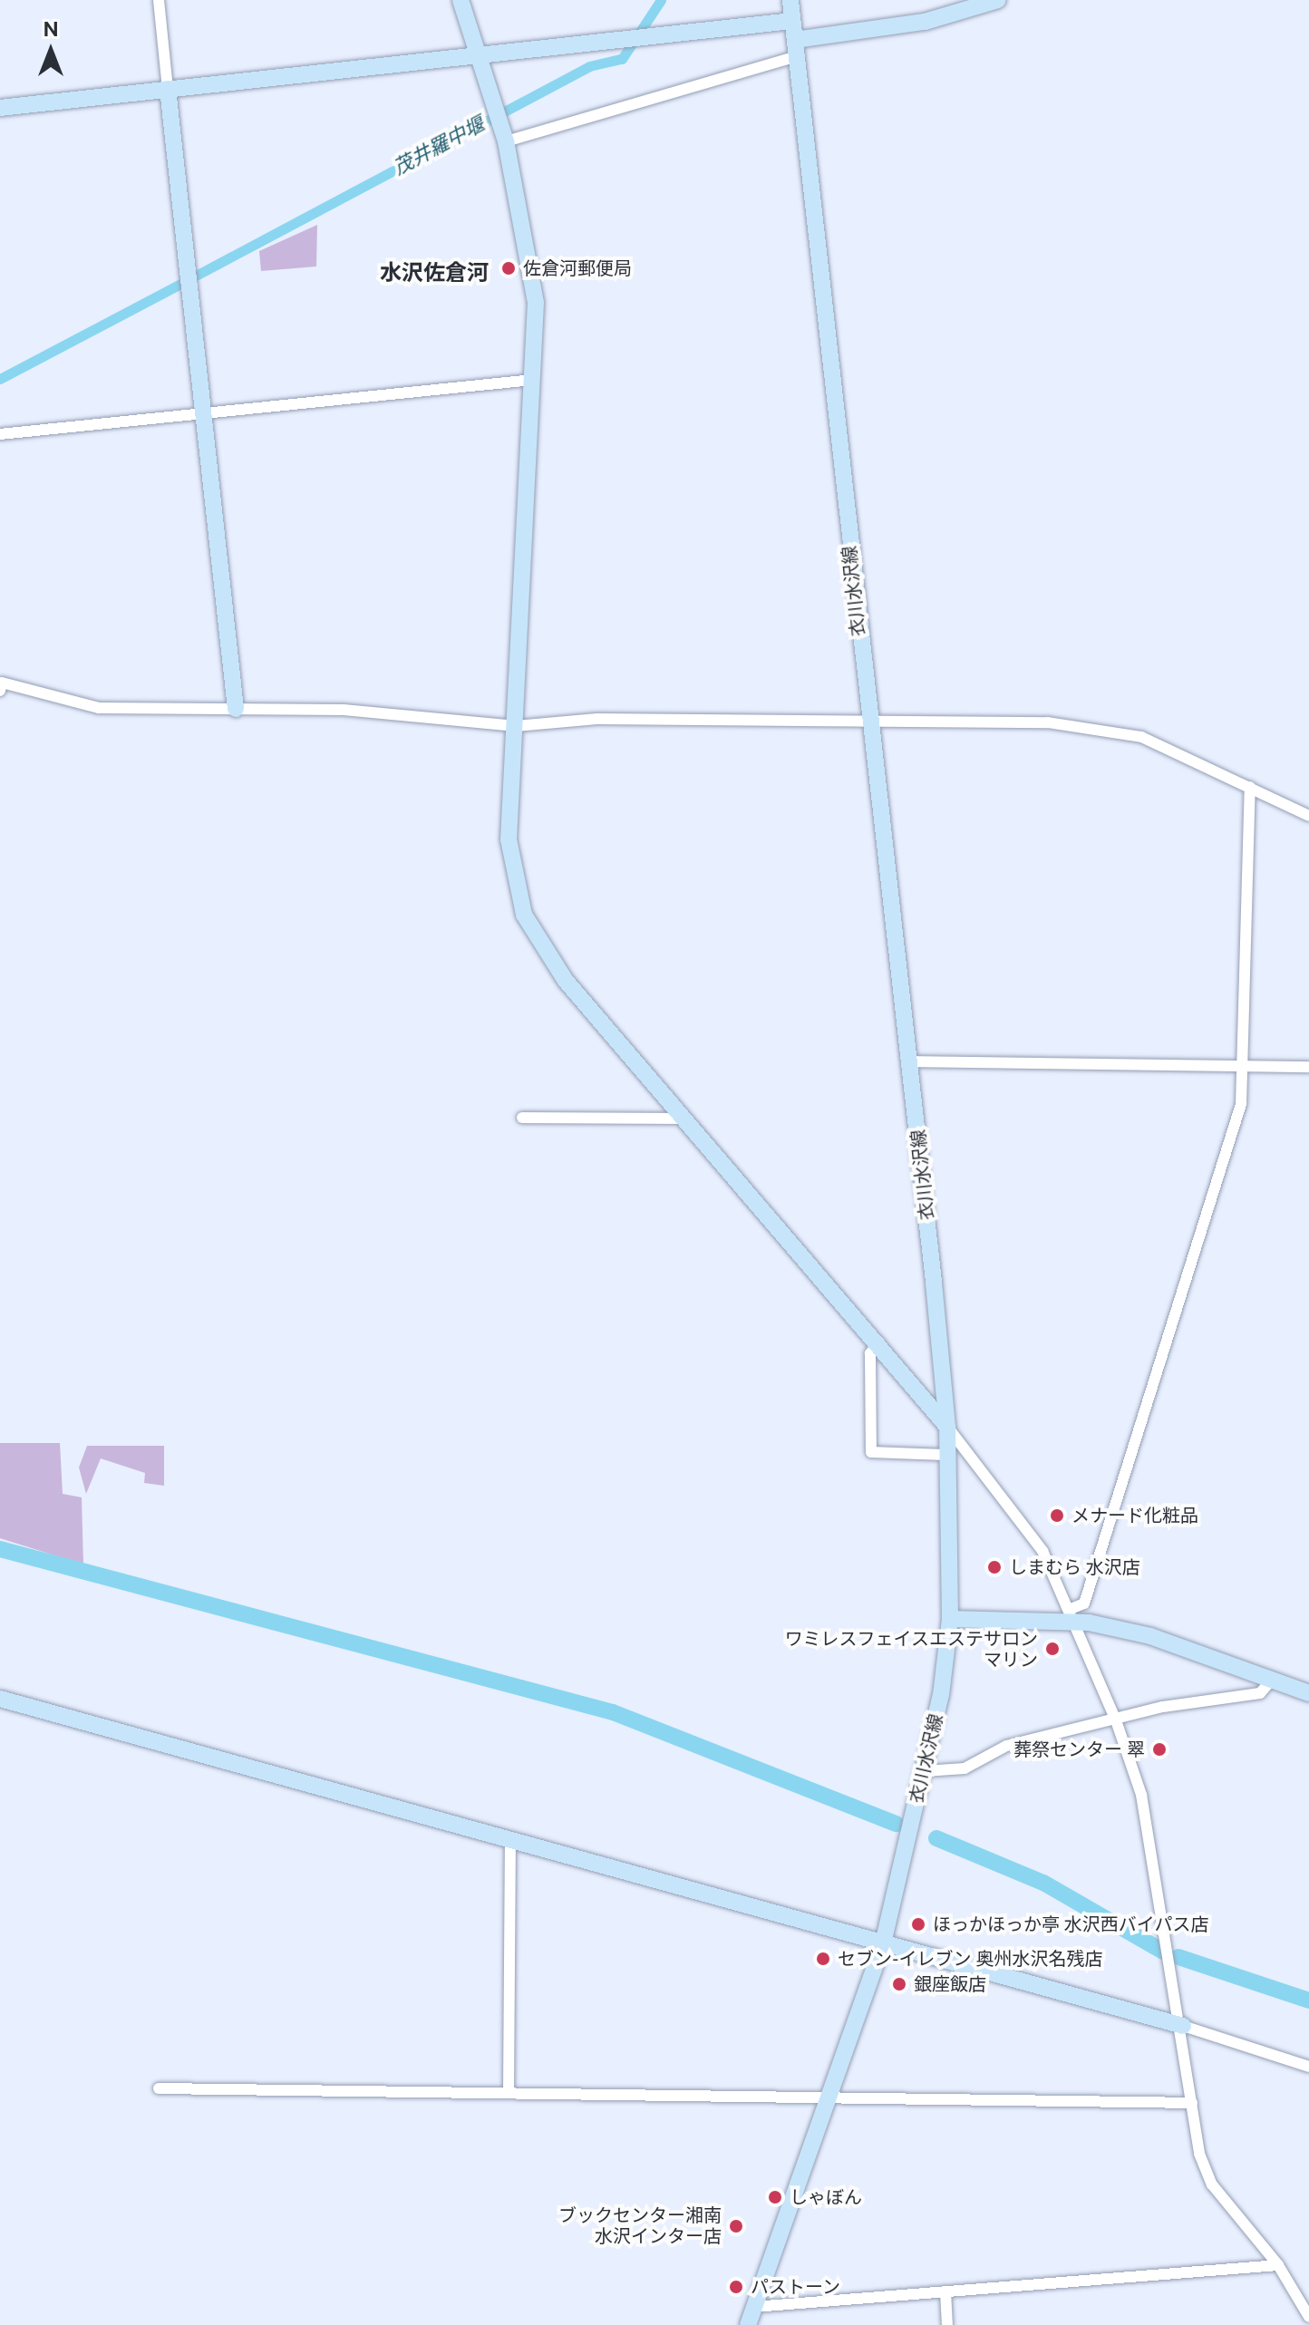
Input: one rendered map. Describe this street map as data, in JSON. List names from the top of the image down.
{
  "streets": {
    "street": ["衣川水沢線"]
  },
  "districts": ["水沢佐倉河"],
  "water": ["茂井羅中堰"],
  "places": [
    "佐倉河郵便局",
    "メナード化粧品",
    "しまむら 水沢店",
    "ワミレスフェイスエステサロン マリン",
    "葬祭センター 翠",
    "ほっかほっか亭 水沢西バイパス店",
    "セブン-イレブン 奥州水沢名残店",
    "銀座飯店",
    "しゃぼん",
    "ブックセンター湘南 水沢インター店",
    "パストーン"
  ],
  "north": "top"
}
